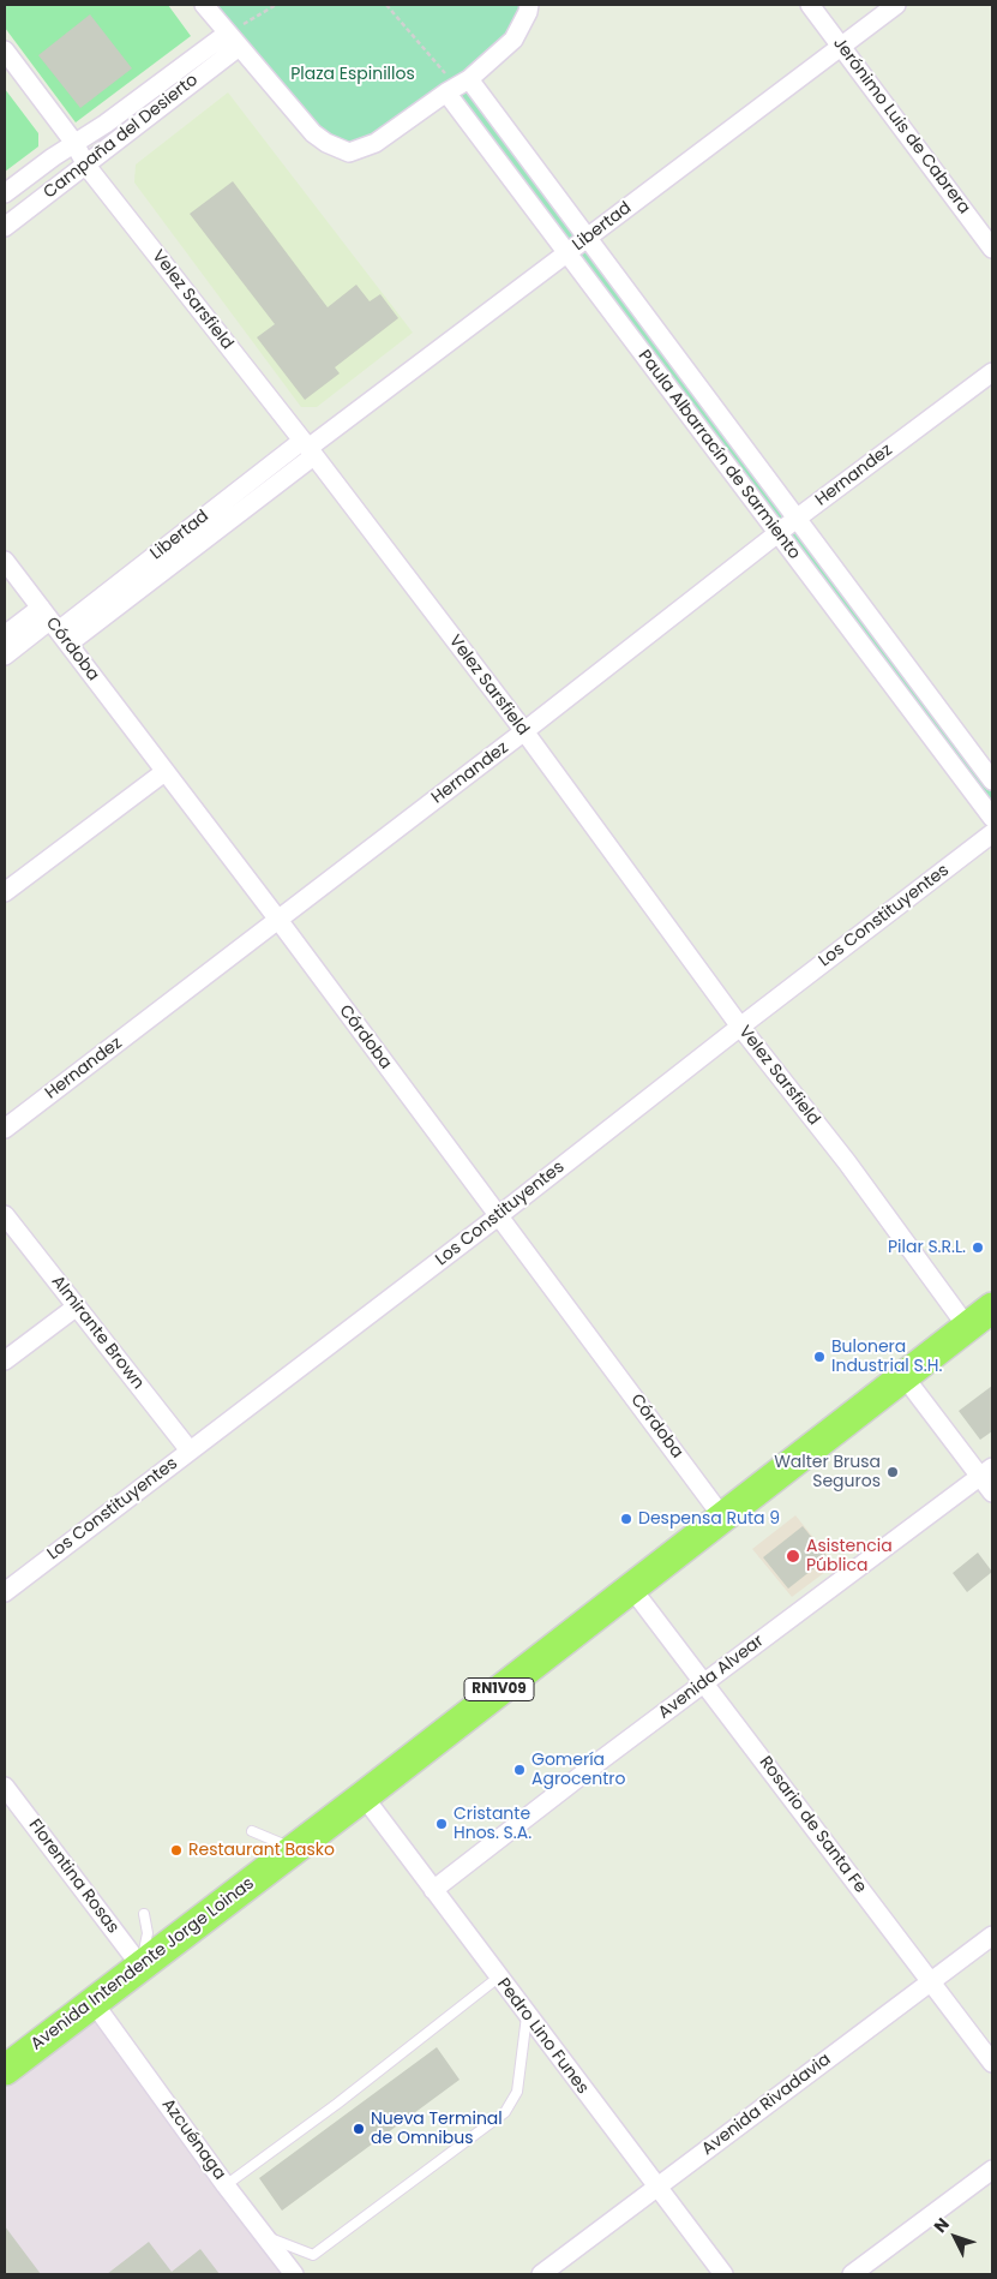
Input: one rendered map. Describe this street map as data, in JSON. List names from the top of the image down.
{
  "streets": {
    "main road": ["RN1V09", "Avenida Intendente Jorge Loinas"],
    "street": [
      "Jerónimo Luis de Cabrera",
      "Campaña del Desierto",
      "Libertad",
      "Velez Sarsfield",
      "Paula Albarracín de Sarmiento",
      "Hernandez",
      "Córdoba",
      "Los Constituyentes",
      "Almirante Brown",
      "Avenida Alvear",
      "Rosario de Santa Fe",
      "Florentina Rosas",
      "Pedro Lino Funes",
      "Avenida Rivadavia",
      "Azcuénaga"
    ]
  },
  "crossings": [
    ["Jerónimo Luis de Cabrera", "Libertad"],
    ["Campaña del Desierto", "Velez Sarsfield"],
    ["Libertad", "Velez Sarsfield"],
    ["Libertad", "Paula Albarracín de Sarmiento"],
    ["Libertad", "Córdoba"],
    ["Velez Sarsfield", "Hernandez"],
    ["Velez Sarsfield", "Los Constituyentes"],
    ["Velez Sarsfield", "Avenida Intendente Jorge Loinas"],
    ["Paula Albarracín de Sarmiento", "Hernandez"],
    ["Hernandez", "Córdoba"],
    ["Córdoba", "Los Constituyentes"],
    ["Córdoba", "Avenida Intendente Jorge Loinas"],
    ["Los Constituyentes", "Almirante Brown"],
    ["Avenida Alvear", "Rosario de Santa Fe"],
    ["Avenida Alvear", "Pedro Lino Funes"],
    ["Rosario de Santa Fe", "Avenida Intendente Jorge Loinas"],
    ["Rosario de Santa Fe", "Avenida Rivadavia"],
    ["Florentina Rosas", "Avenida Intendente Jorge Loinas"],
    ["Avenida Intendente Jorge Loinas", "Pedro Lino Funes"],
    ["Avenida Intendente Jorge Loinas", "Azcuénaga"],
    ["Pedro Lino Funes", "Avenida Rivadavia"]
  ],
  "parks": ["Plaza Espinillos"],
  "places": [
    "Pilar S.R.L.",
    "Bulonera Industrial S.H.",
    "Walter Brusa Seguros",
    "Despensa Ruta 9",
    "Asistencia Pública",
    "Gomería Agrocentro",
    "Cristante Hnos. S.A.",
    "Restaurant Basko",
    "Nueva Terminal de Omnibus"
  ],
  "north": "top left"
}
